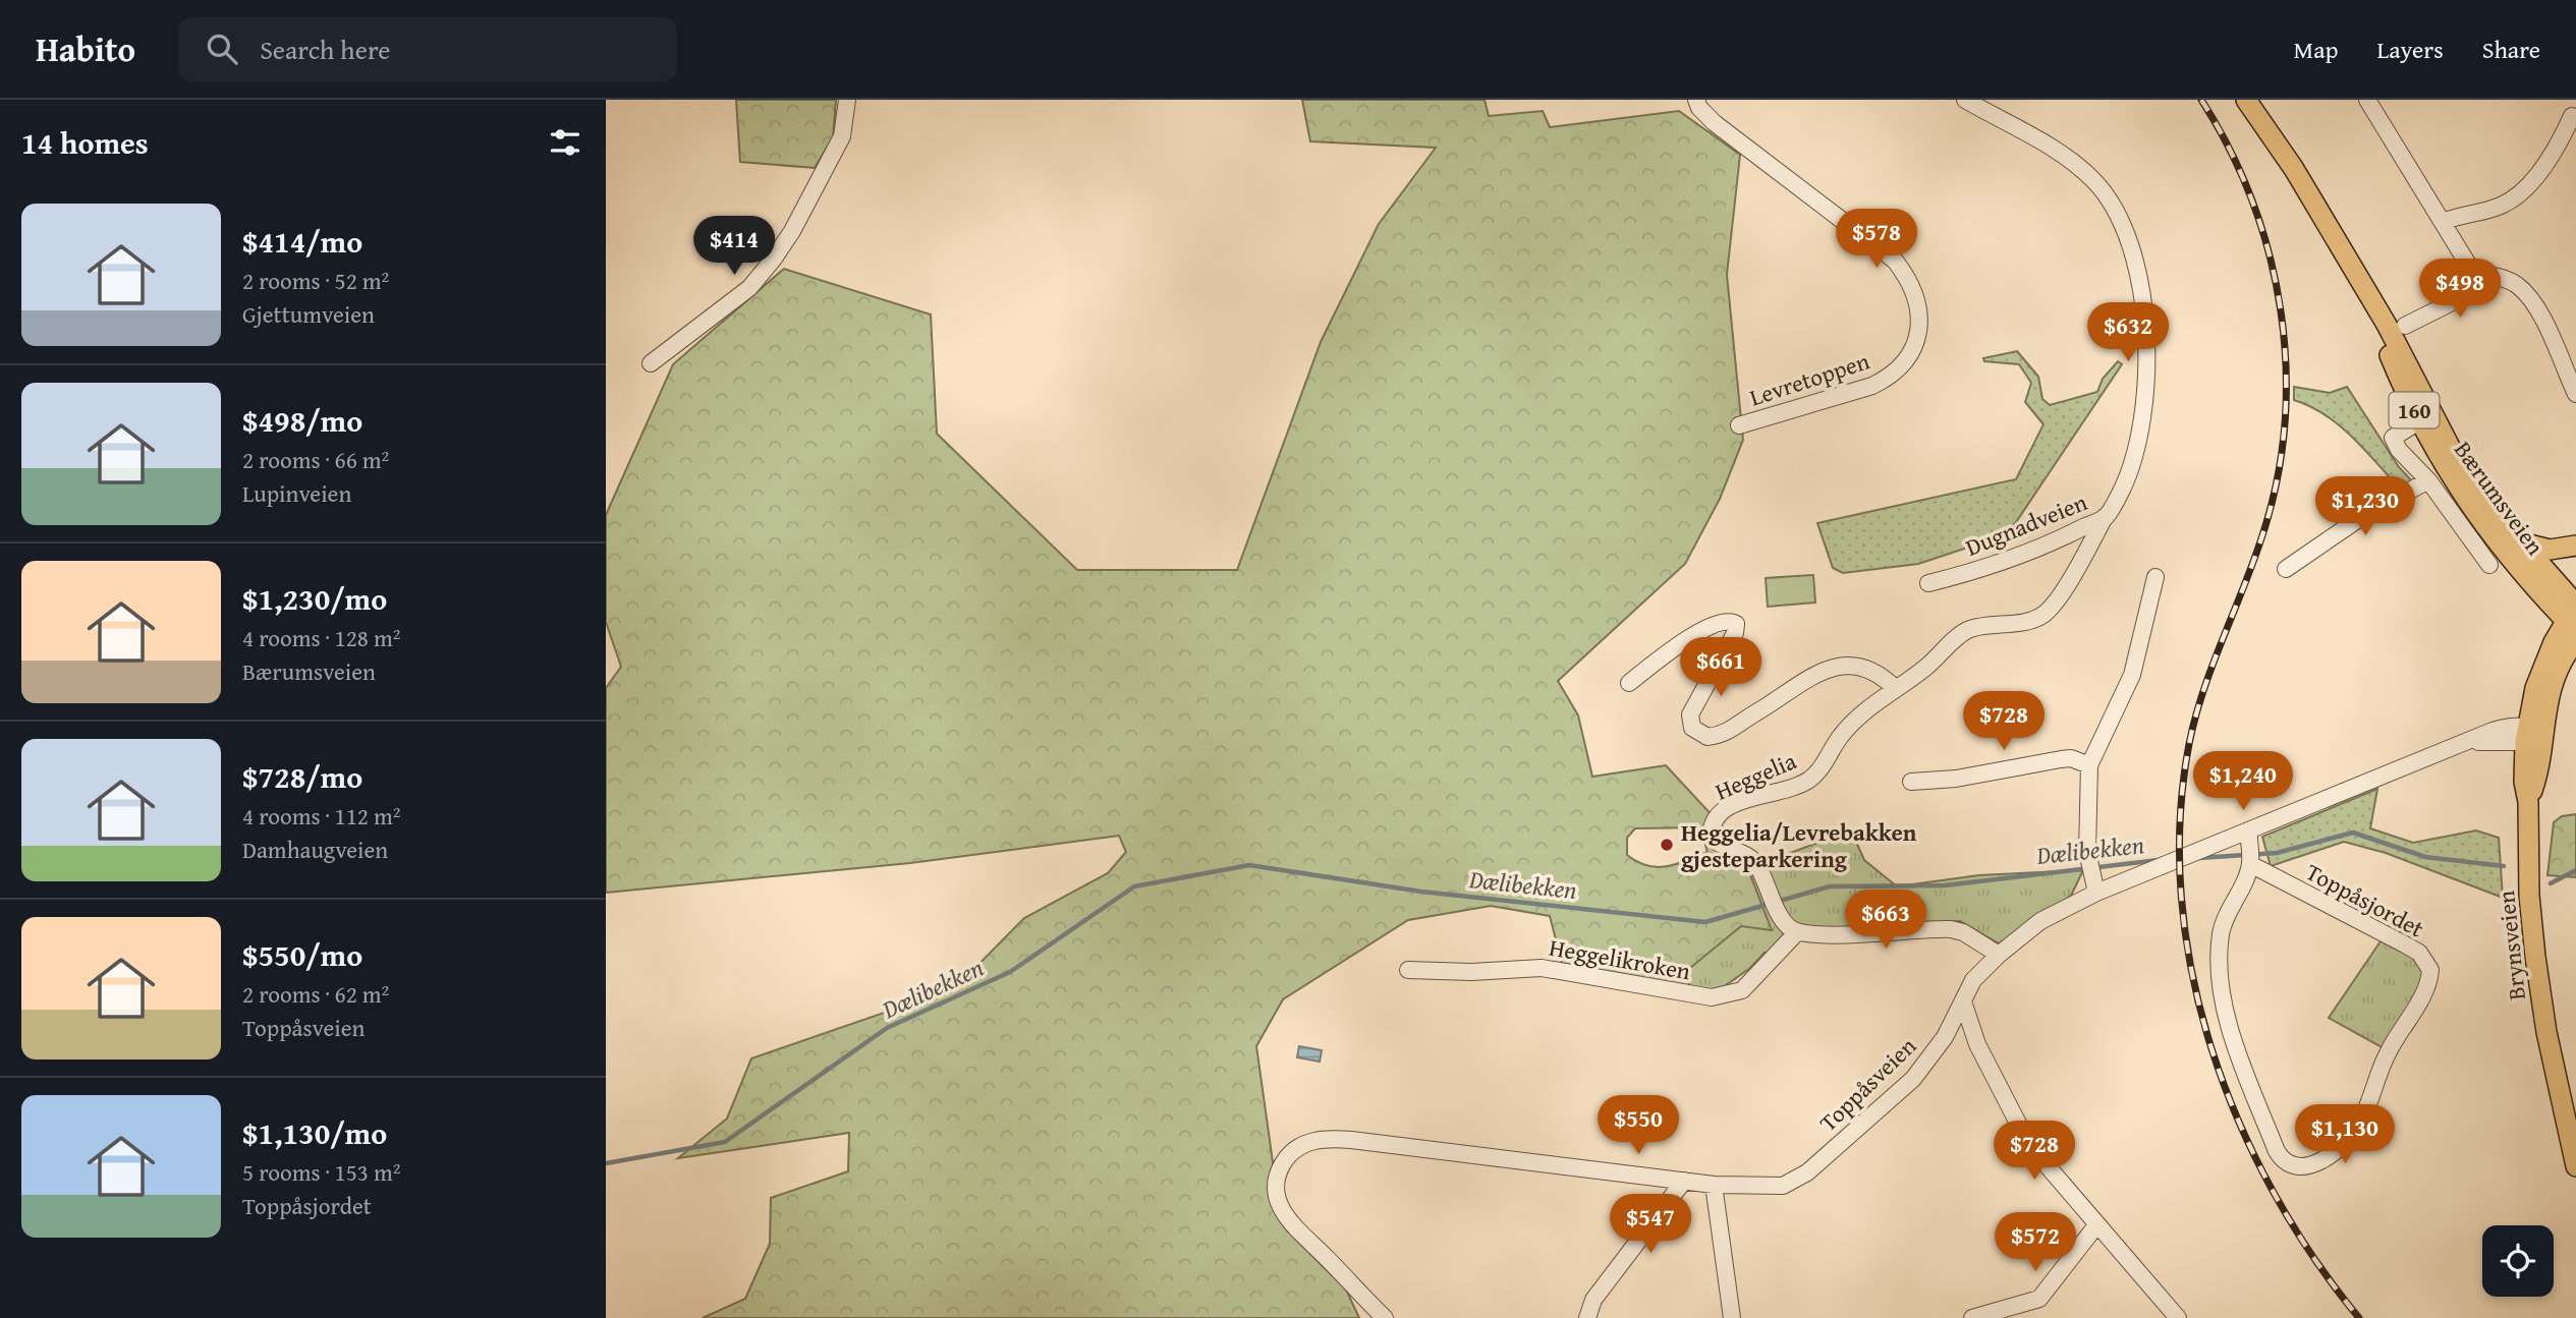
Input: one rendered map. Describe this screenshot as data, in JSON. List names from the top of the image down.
{
  "streets": {
    "main road": ["160", "Bærumsveien", "Brynsveien"],
    "street": [
      "Levretoppen",
      "Dugnadveien",
      "Heggelia",
      "Toppåsjordet",
      "Heggelikroken",
      "Toppåsveien"
    ]
  },
  "crossings": [
    ["Bærumsveien", "Brynsveien"],
    ["Dugnadveien", "Heggelia"],
    ["Heggelia", "Heggelikroken"],
    ["Toppåsjordet", "Toppåsveien"],
    ["Brynsveien", "Toppåsveien"]
  ],
  "water": ["Dælibekken"],
  "places": ["Heggelia/Levrebakken gjesteparkering"],
  "page": {
    "header": "Habito",
    "search": "Search here",
    "nav": ["Map", "Layers", "Share"],
    "heading": "14 homes",
    "list": [
      {
        "name": "$414/mo",
        "note": "2 rooms · 52 m² · Gjettumveien"
      },
      {
        "name": "$498/mo",
        "note": "2 rooms · 66 m² · Lupinveien"
      },
      {
        "name": "$1,230/mo",
        "note": "4 rooms · 128 m² · Bærumsveien"
      },
      {
        "name": "$728/mo",
        "note": "4 rooms · 112 m² · Damhaugveien"
      },
      {
        "name": "$550/mo",
        "note": "2 rooms · 62 m² · Toppåsveien"
      },
      {
        "name": "$1,130/mo",
        "note": "5 rooms · 153 m² · Toppåsjordet"
      }
    ],
    "price": [
      "$578",
      "$414",
      "$498",
      "$632",
      "$1,230",
      "$661",
      "$728",
      "$1,240",
      "$663",
      "$550",
      "$1,130",
      "$728",
      "$547",
      "$572"
    ]
  }
}
